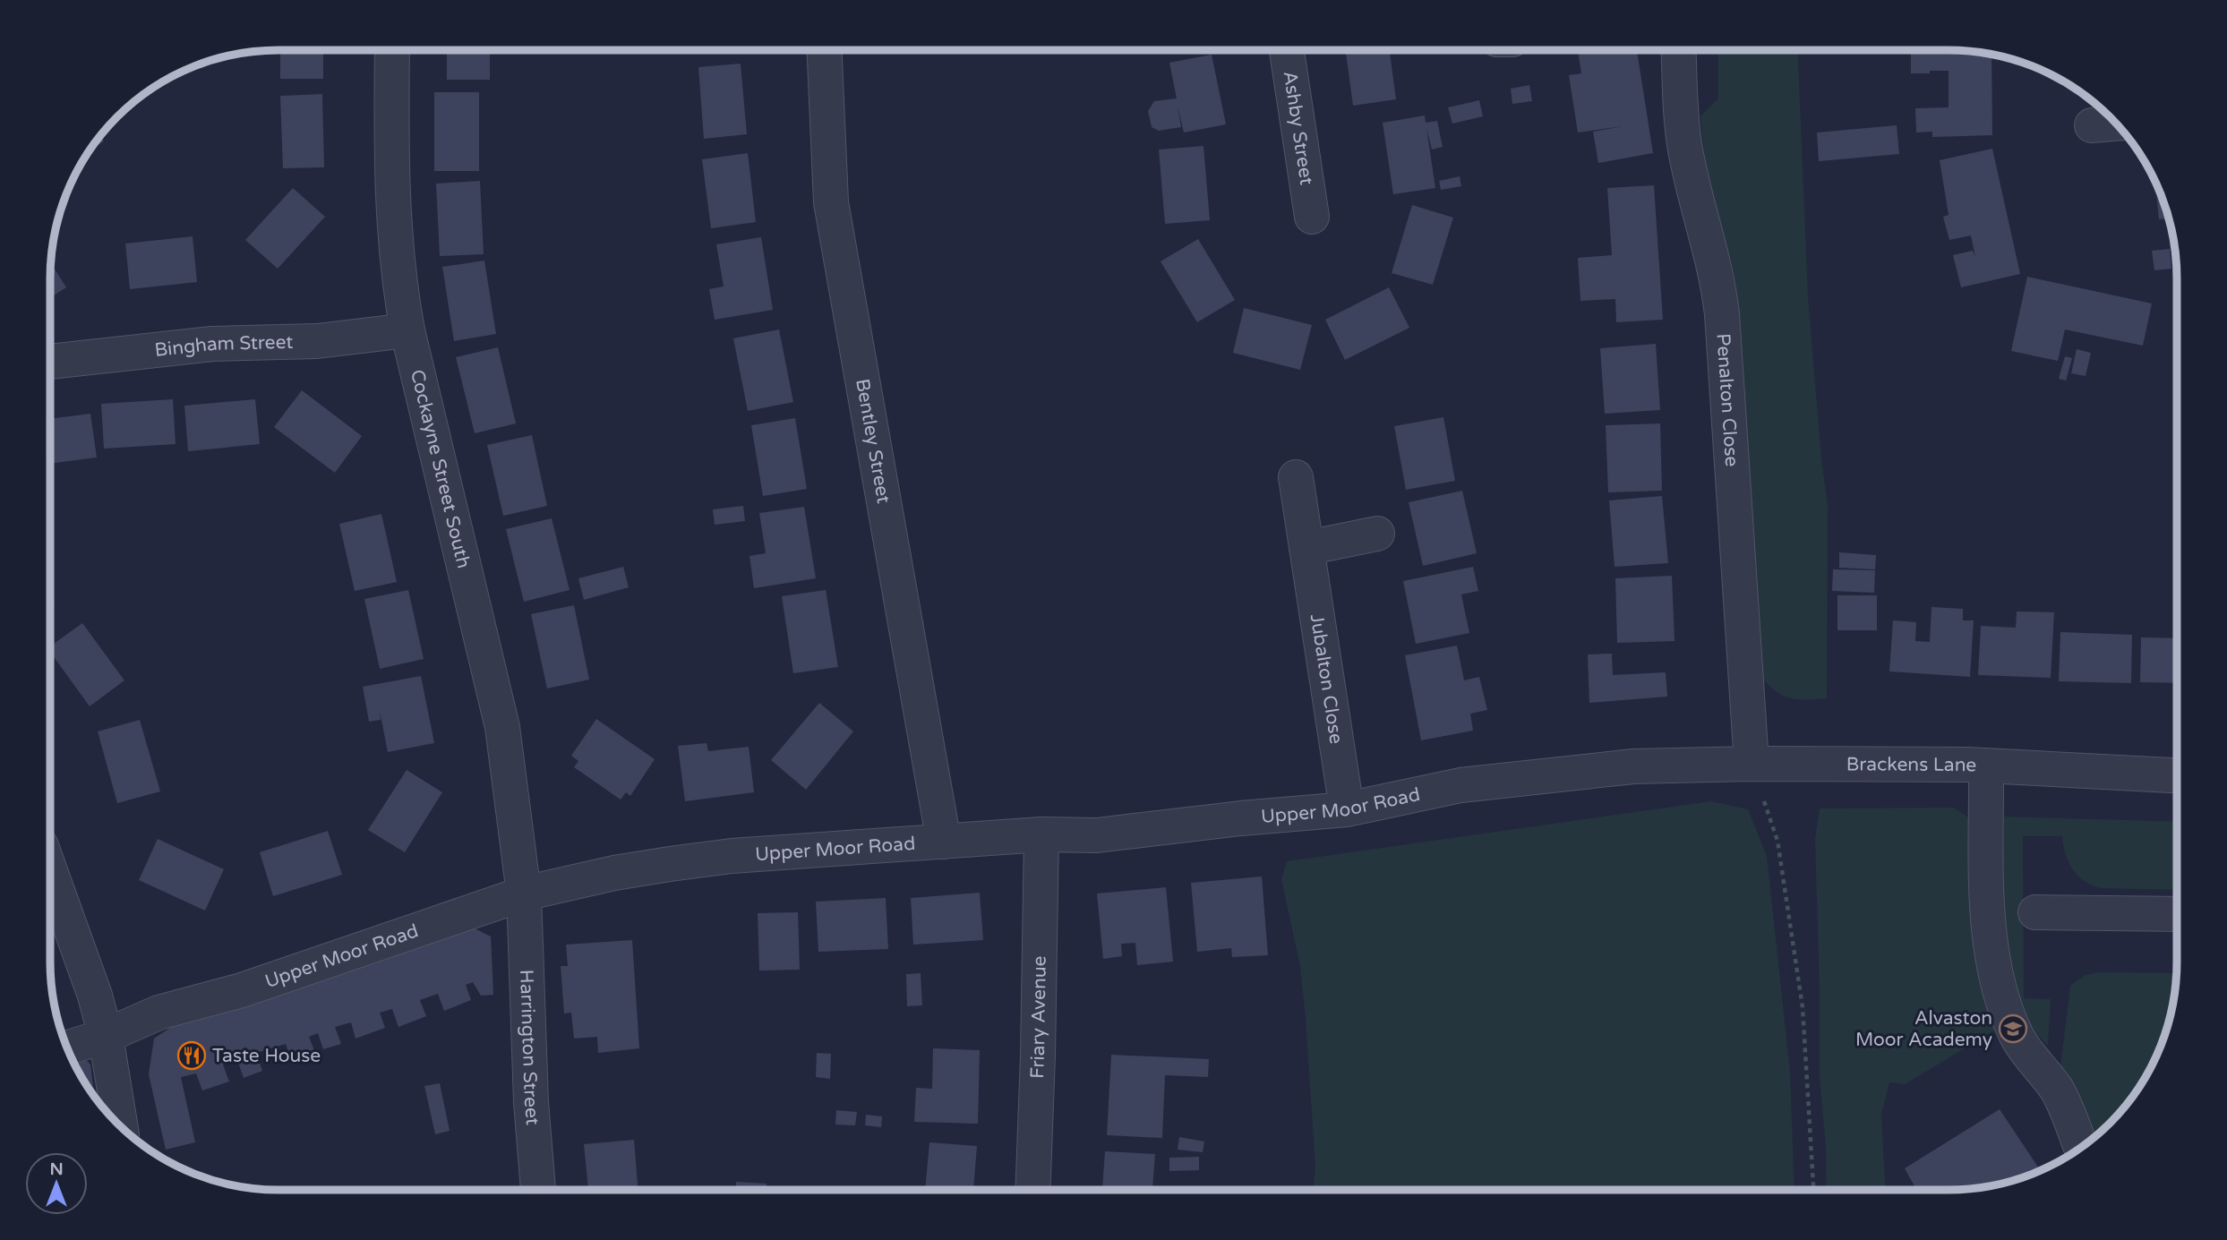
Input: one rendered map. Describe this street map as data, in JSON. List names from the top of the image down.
{
  "streets": {
    "street": [
      "Ashby Street",
      "Bingham Street",
      "Penalton Close",
      "Bentley Street",
      "Cockayne Street South",
      "Jubalton Close",
      "Brackens Lane",
      "Upper Moor Road",
      "Friary Avenue",
      "Harrington Street"
    ]
  },
  "crossings": [
    ["Bingham Street", "Cockayne Street South"],
    ["Penalton Close", "Brackens Lane"],
    ["Bentley Street", "Upper Moor Road"],
    ["Cockayne Street South", "Upper Moor Road"],
    ["Cockayne Street South", "Harrington Street"],
    ["Jubalton Close", "Upper Moor Road"],
    ["Brackens Lane", "Upper Moor Road"],
    ["Upper Moor Road", "Friary Avenue"],
    ["Upper Moor Road", "Harrington Street"]
  ],
  "places": {
    "school or university": ["Alvaston Moor Academy"],
    "restaurant": ["Taste House"]
  },
  "north": "top"
}
